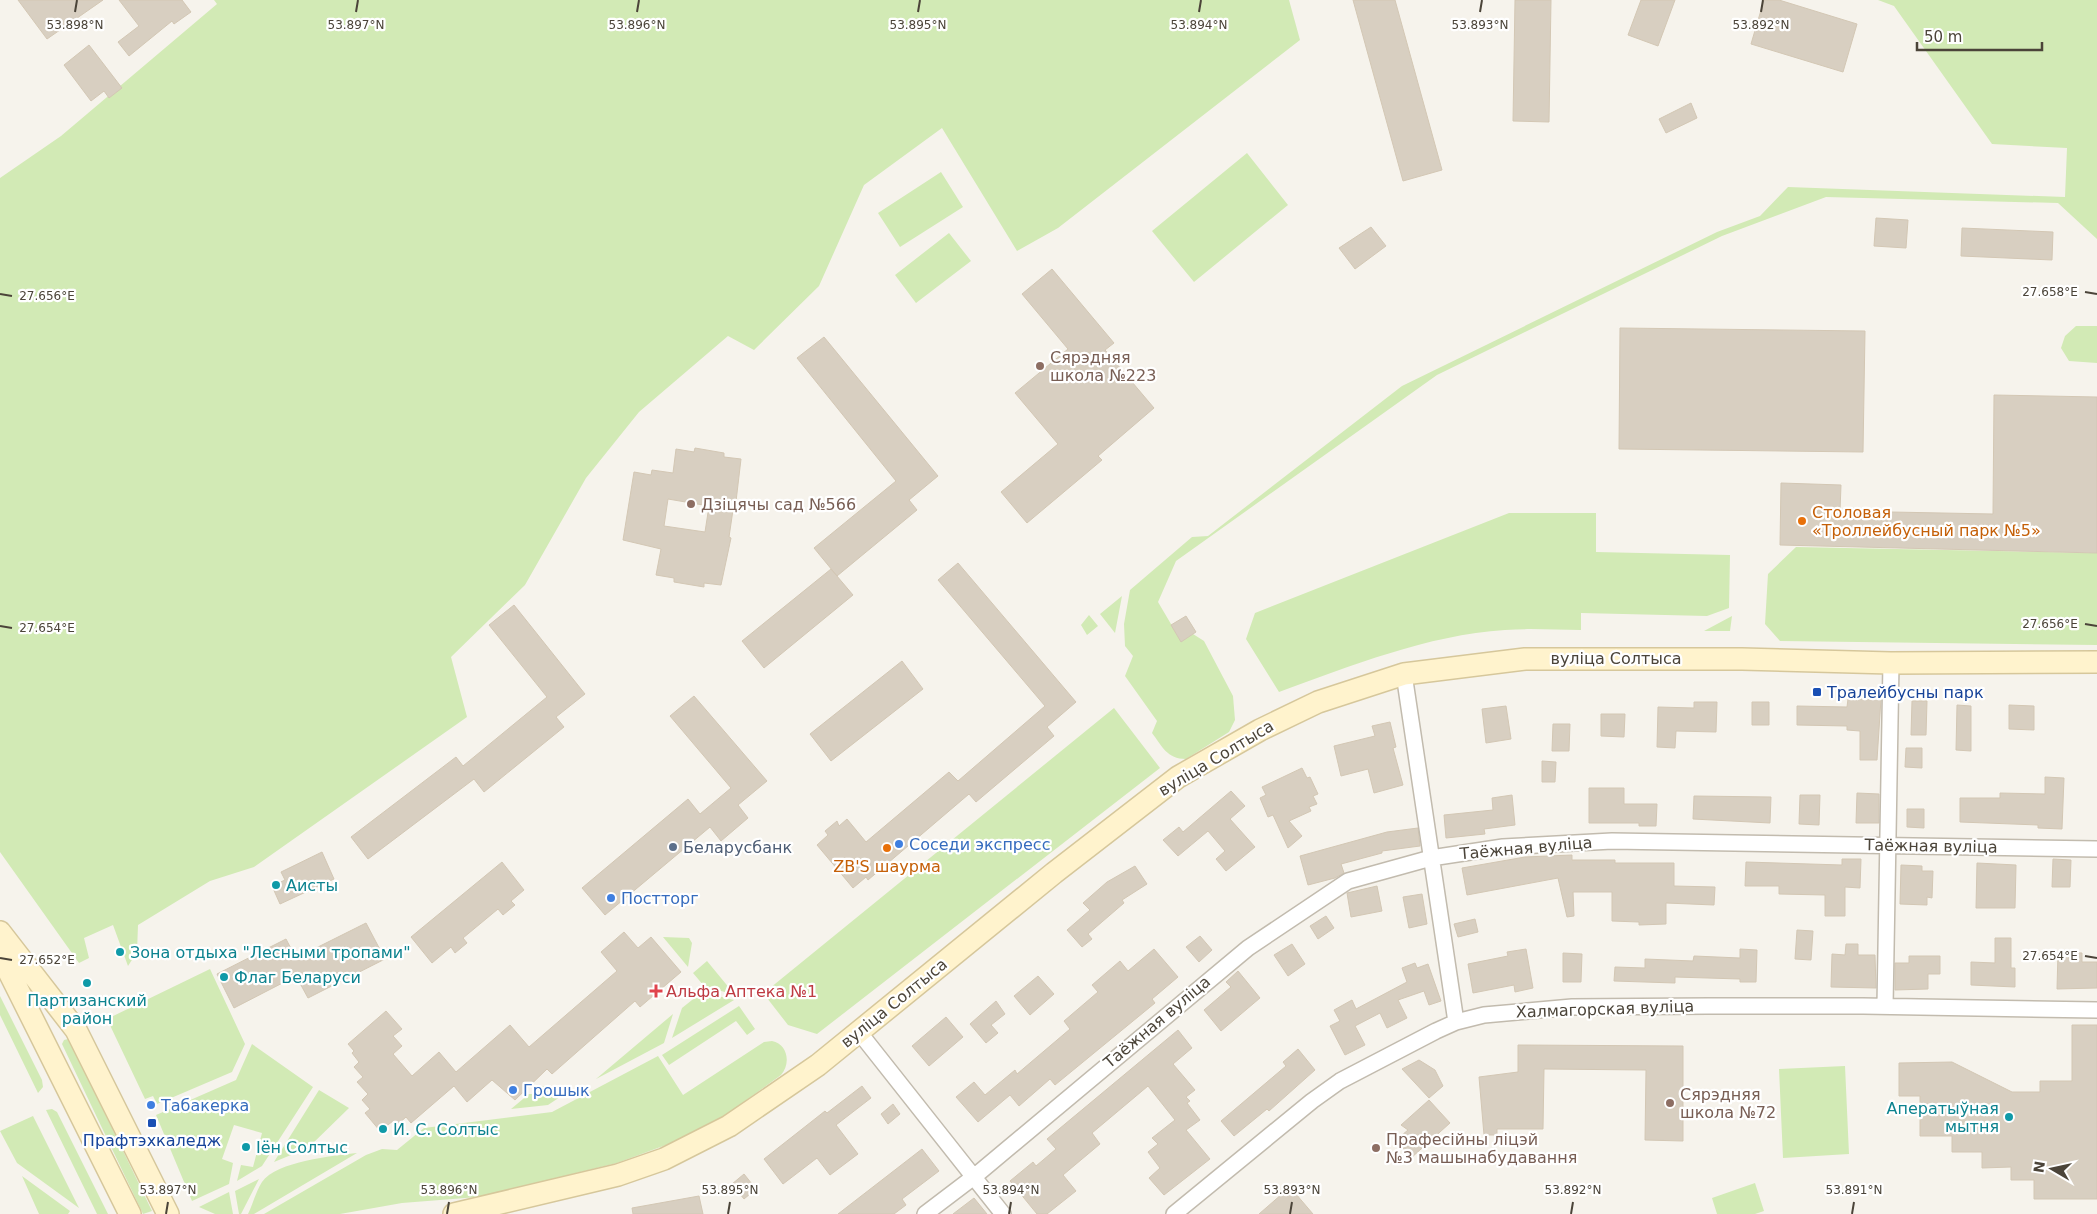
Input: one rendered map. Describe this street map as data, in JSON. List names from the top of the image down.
{
  "streets": {
    "main road": ["вуліца Солтыса"],
    "street": ["Таёжная вуліца", "Халмагорская вуліца"]
  },
  "places": {
    "other": [
      "Сярэдняя школа №223",
      "Дзіцячы сад №566",
      "Столовая «Троллейбусный парк №5»",
      "Соседи экспресс",
      "Беларусбанк",
      "ZB'S шаурма",
      "Аисты",
      "Постторг",
      "Зона отдыха \"Лесными тропами\"",
      "Флаг Беларуси",
      "Партизанский район",
      "Грошык",
      "Сярэдняя школа №72",
      "Табакерка",
      "Аператыўная мытня",
      "И. С. Солтыс",
      "Іён Солтыс",
      "Прафесійны ліцэй №3 машынабудавання"
    ],
    "transit": ["Тралейбусны парк", "Прафтэхкаледж"],
    "health": ["Альфа Аптека №1"]
  },
  "scale_bar": "50 m",
  "north": "left",
  "coordinates": [
    "53.898°N",
    "53.897°N",
    "53.896°N",
    "53.895°N",
    "53.894°N",
    "53.893°N",
    "53.892°N",
    "27.658°E",
    "27.656°E",
    "27.654°E",
    "27.652°E",
    "53.891°N"
  ]
}
